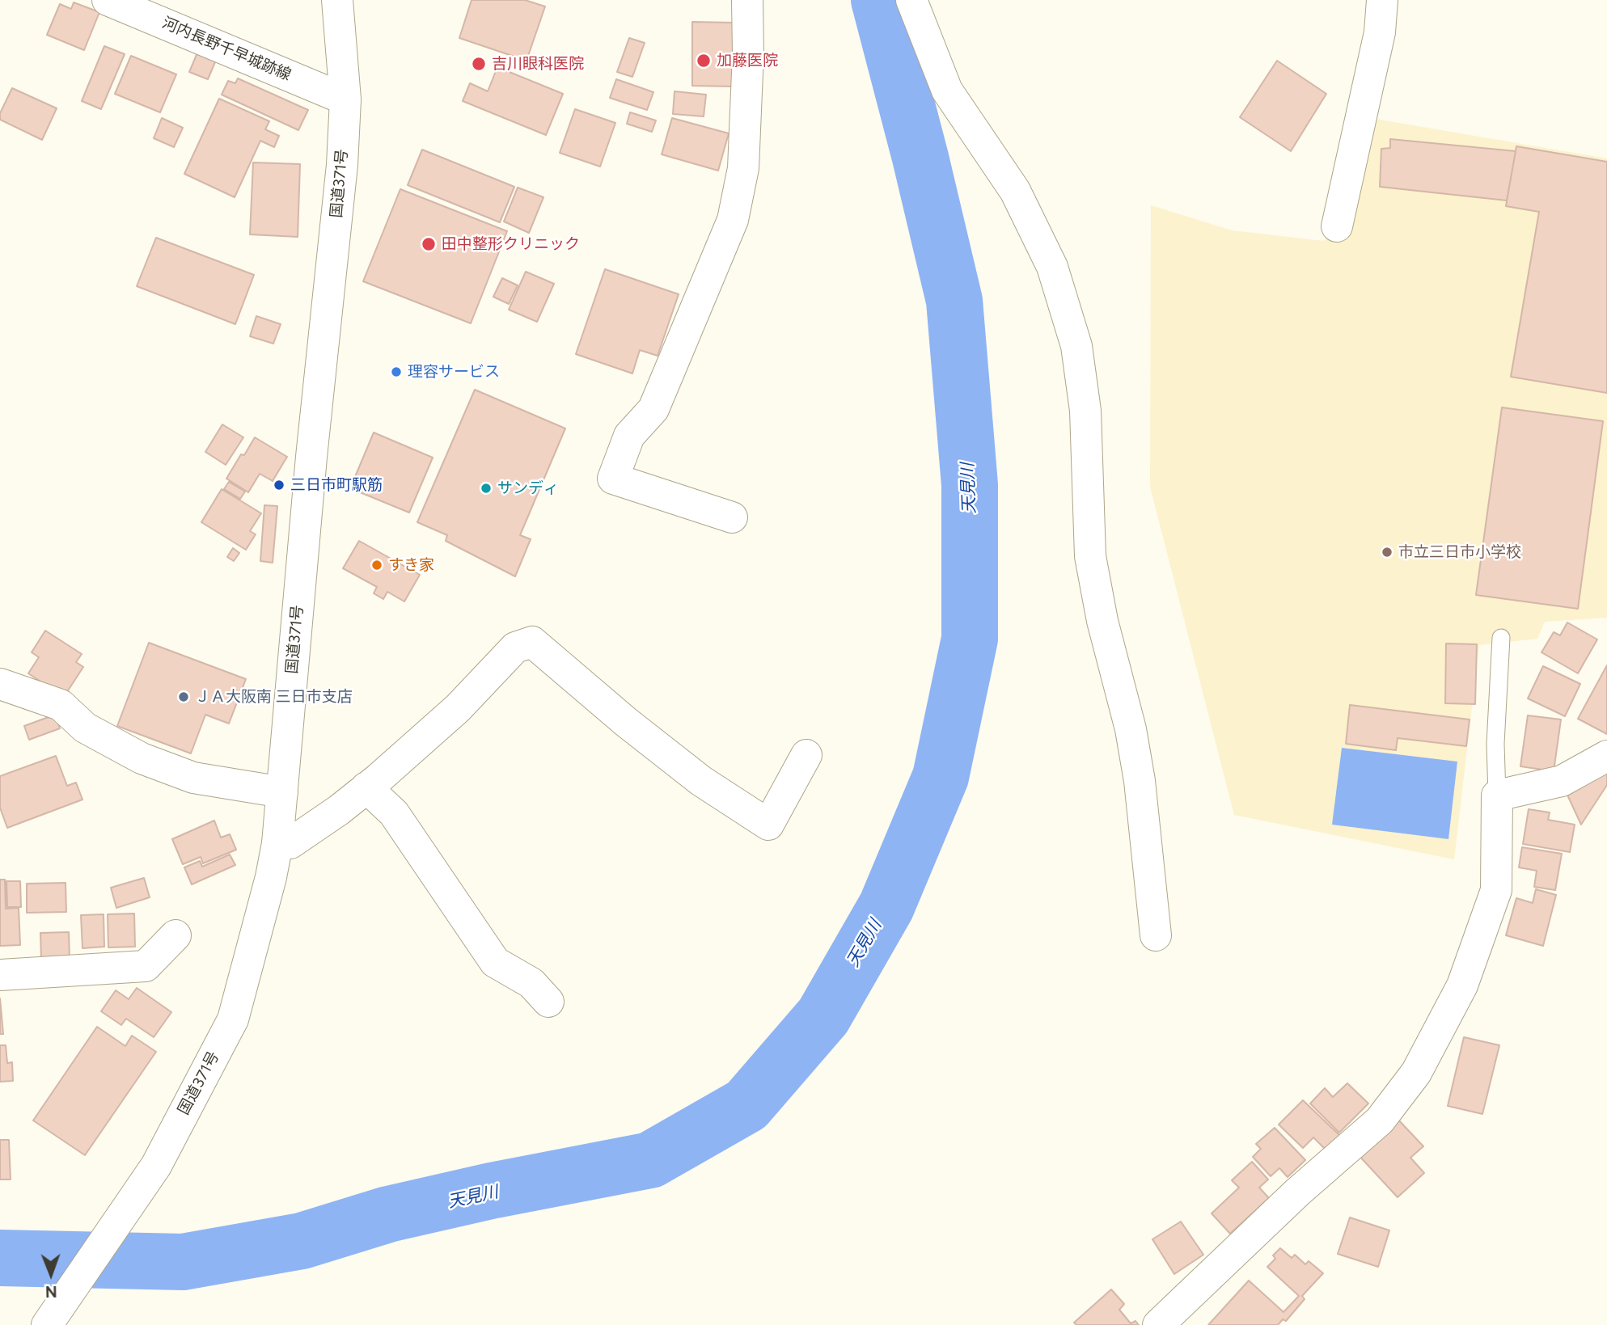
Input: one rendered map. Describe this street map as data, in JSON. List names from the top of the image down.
{
  "streets": {
    "main road": ["河内長野千早城跡線", "国道371号"]
  },
  "crossings": [
    ["河内長野千早城跡線", "国道371号"]
  ],
  "water": ["天見川"],
  "places": [
    "加藤医院",
    "吉川眼科医院",
    "田中整形クリニック",
    "理容サービス",
    "三日市町駅筋",
    "サンディ",
    "市立三日市小学校",
    "すき家",
    "ＪＡ大阪南 三日市支店"
  ],
  "north": "bottom"
}
